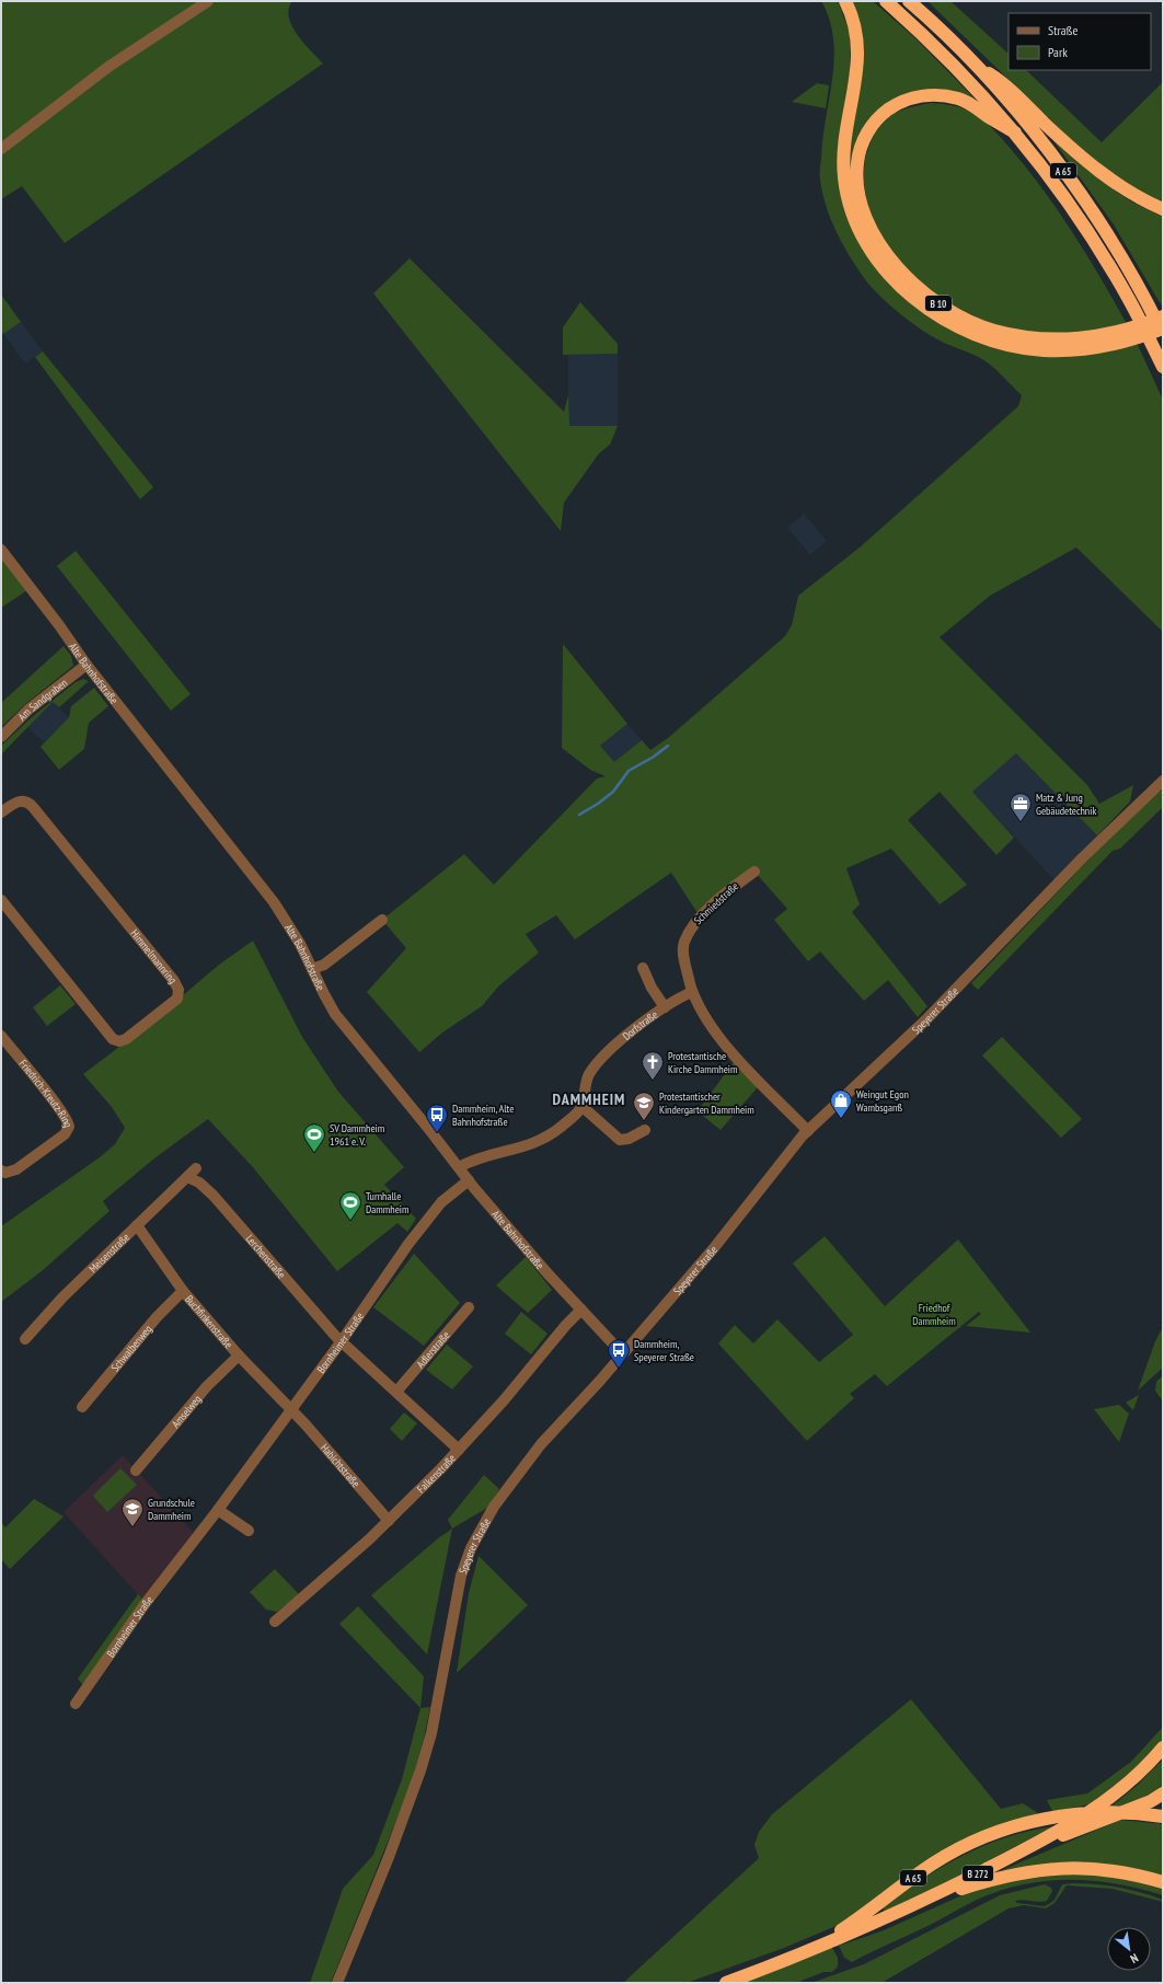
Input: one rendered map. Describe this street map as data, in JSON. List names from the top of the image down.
{
  "streets": {
    "highway": ["A 65", "B 10", "B 272"],
    "street": [
      "Alte Bahnhofstraße",
      "Am Sandgraben",
      "Schmiedstraße",
      "Himmelmannring",
      "Speyerer Straße",
      "Dorfstraße",
      "Friedrich-Kreutz-Ring",
      "Meisenstraße",
      "Lerchenstraße",
      "Buchfinkenstraße",
      "Bornheimer Straße",
      "Schwalbenweg",
      "Adlerstraße",
      "Amselweg",
      "Habichtstraße",
      "Falkenstraße"
    ]
  },
  "crossings": [
    ["A 65", "B 10"],
    ["A 65", "B 272"],
    ["Alte Bahnhofstraße", "Am Sandgraben"],
    ["Alte Bahnhofstraße", "Speyerer Straße"],
    ["Alte Bahnhofstraße", "Bornheimer Straße"],
    ["Alte Bahnhofstraße", "Falkenstraße"],
    ["Schmiedstraße", "Dorfstraße"],
    ["Meisenstraße", "Lerchenstraße"],
    ["Meisenstraße", "Buchfinkenstraße"],
    ["Lerchenstraße", "Bornheimer Straße"],
    ["Buchfinkenstraße", "Bornheimer Straße"],
    ["Buchfinkenstraße", "Schwalbenweg"],
    ["Buchfinkenstraße", "Amselweg"],
    ["Buchfinkenstraße", "Habichtstraße"],
    ["Bornheimer Straße", "Habichtstraße"],
    ["Habichtstraße", "Falkenstraße"]
  ],
  "districts": ["DAMMHEIM"],
  "parks": ["Friedhof Dammheim"],
  "places": {
    "office": ["Matz & Jung Gebäudetechnik"],
    "church": ["Protestantische Kirche Dammheim"],
    "shop": ["Weingut Egon Wambsganß"],
    "school or university": ["Protestantischer Kindergarten Dammheim", "Grundschule Dammheim"],
    "bus stop": ["Dammheim, Alte Bahnhofstraße", "Dammheim, Speyerer Straße"],
    "sports": ["SV Dammheim 1961 e. V.", "Turnhalle Dammheim"]
  },
  "legend": ["Straße", "Park"],
  "north": "bottom right"
}
